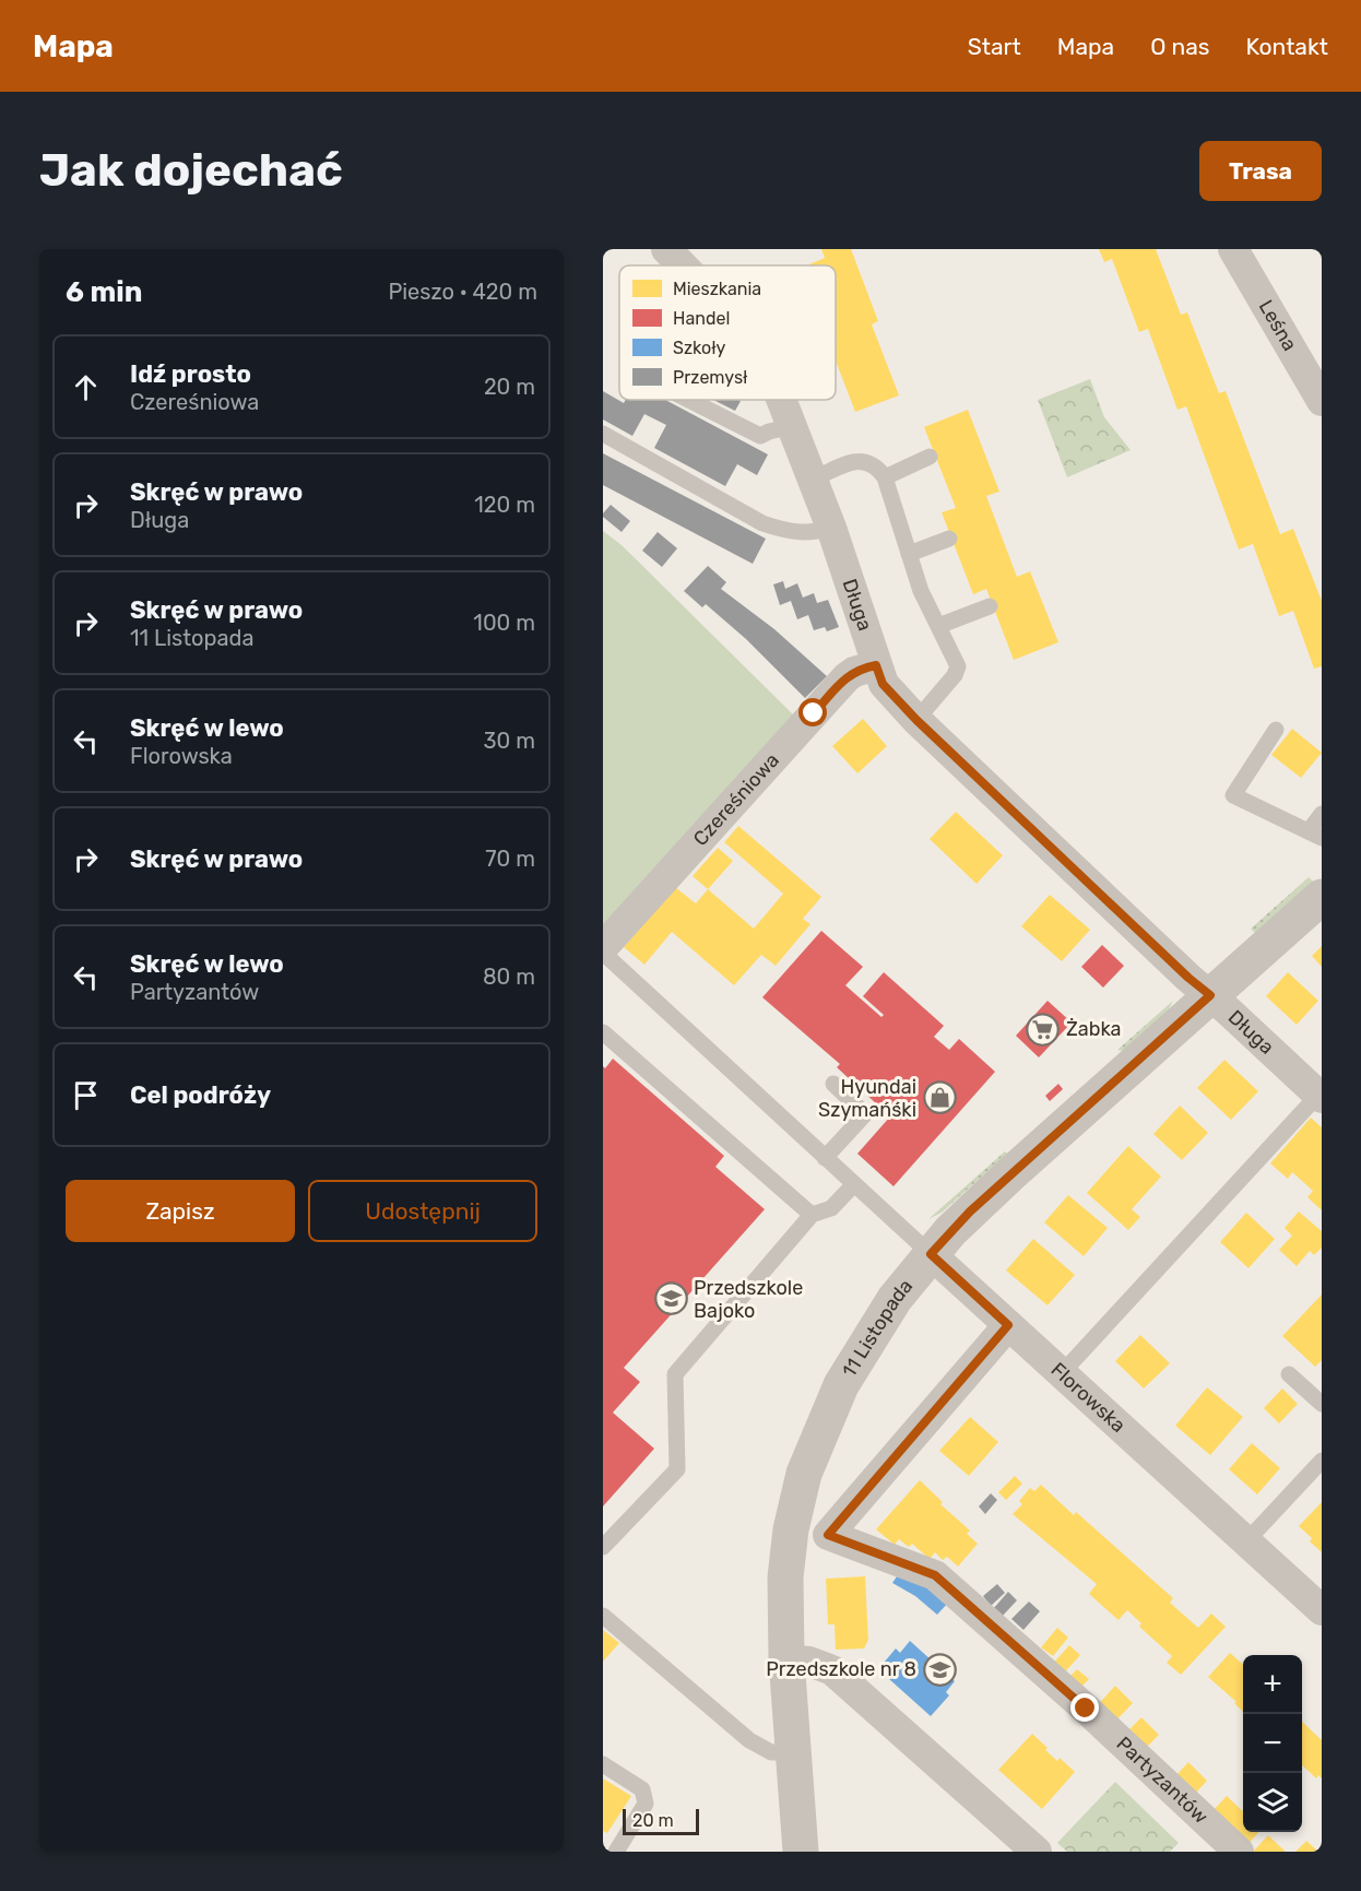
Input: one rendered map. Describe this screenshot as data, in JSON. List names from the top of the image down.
{
  "streets": {
    "street": [
      "Leśna",
      "Długa",
      "Czereśniowa",
      "11 Listopada",
      "Florowska",
      "Partyzantów"
    ]
  },
  "crossings": [
    ["Długa", "Czereśniowa"],
    ["Długa", "11 Listopada"],
    ["11 Listopada", "Florowska"],
    ["Florowska", "Partyzantów"]
  ],
  "places": {
    "supermarket": ["Żabka"],
    "shop": ["Hyundai Szymańśki"],
    "school or university": ["Przedszkole Bajoko", "Przedszkole nr 8"]
  },
  "legend": [
    "Mieszkania",
    "Handel",
    "Szkoły",
    "Przemysł"
  ],
  "scale_bar": "20 m",
  "page": {
    "header": "Mapa",
    "nav": [
      "Start",
      "Mapa",
      "O nas",
      "Kontakt"
    ],
    "buttons": [
      "Trasa",
      ["Zapisz", "Udostępnij"]
    ],
    "title": "Jak dojechać",
    "heading": ["6 min", "Pieszo · 420 m"],
    "list": [
      ["Idź prosto", "Czereśniowa", "20 m"],
      ["Skręć w prawo", "Długa", "120 m"],
      ["Skręć w prawo", "11 Listopada", "100 m"],
      ["Skręć w lewo", "Florowska", "30 m"],
      ["Skręć w prawo", "70 m"],
      ["Skręć w lewo", "Partyzantów", "80 m"],
      "Cel podróży"
    ],
    "map_buttons": ["+", "−"],
    "scale": "20 m"
  }
}
